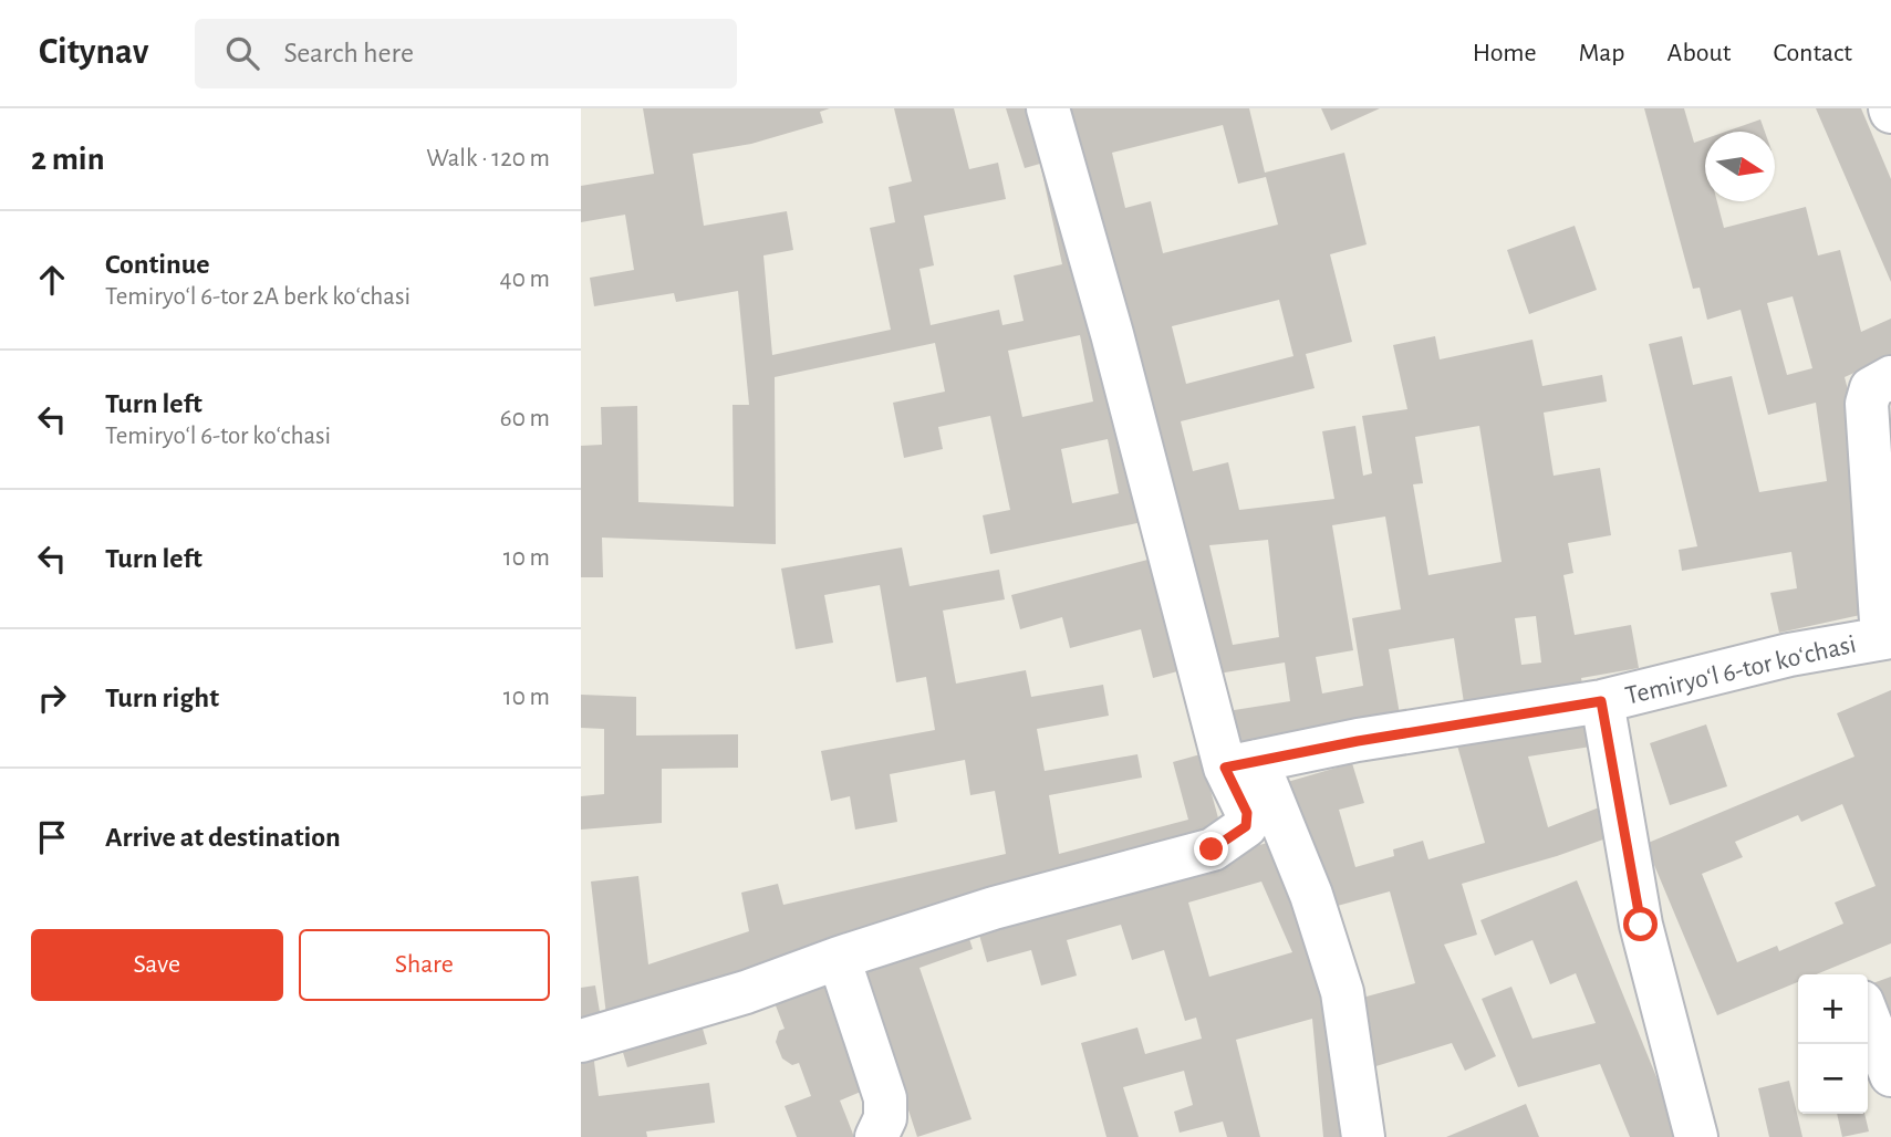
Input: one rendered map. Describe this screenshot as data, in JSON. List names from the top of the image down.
{
  "streets": {
    "street": ["Temiryoʻl 6-tor koʻchasi"]
  },
  "north": "right",
  "page": {
    "header": "Citynav",
    "search": "Search here",
    "nav": [
      "Home",
      "Map",
      "About",
      "Contact"
    ],
    "heading": ["2 min", "Walk · 120 m"],
    "list": [
      ["Continue", "Temiryoʻl 6-tor 2А berk koʻchasi", "40 m"],
      ["Turn left", "Temiryoʻl 6-tor koʻchasi", "60 m"],
      ["Turn left", "10 m"],
      ["Turn right", "10 m"],
      "Arrive at destination"
    ],
    "buttons": ["Save", "Share"],
    "map_buttons": ["+", "−"]
  }
}
